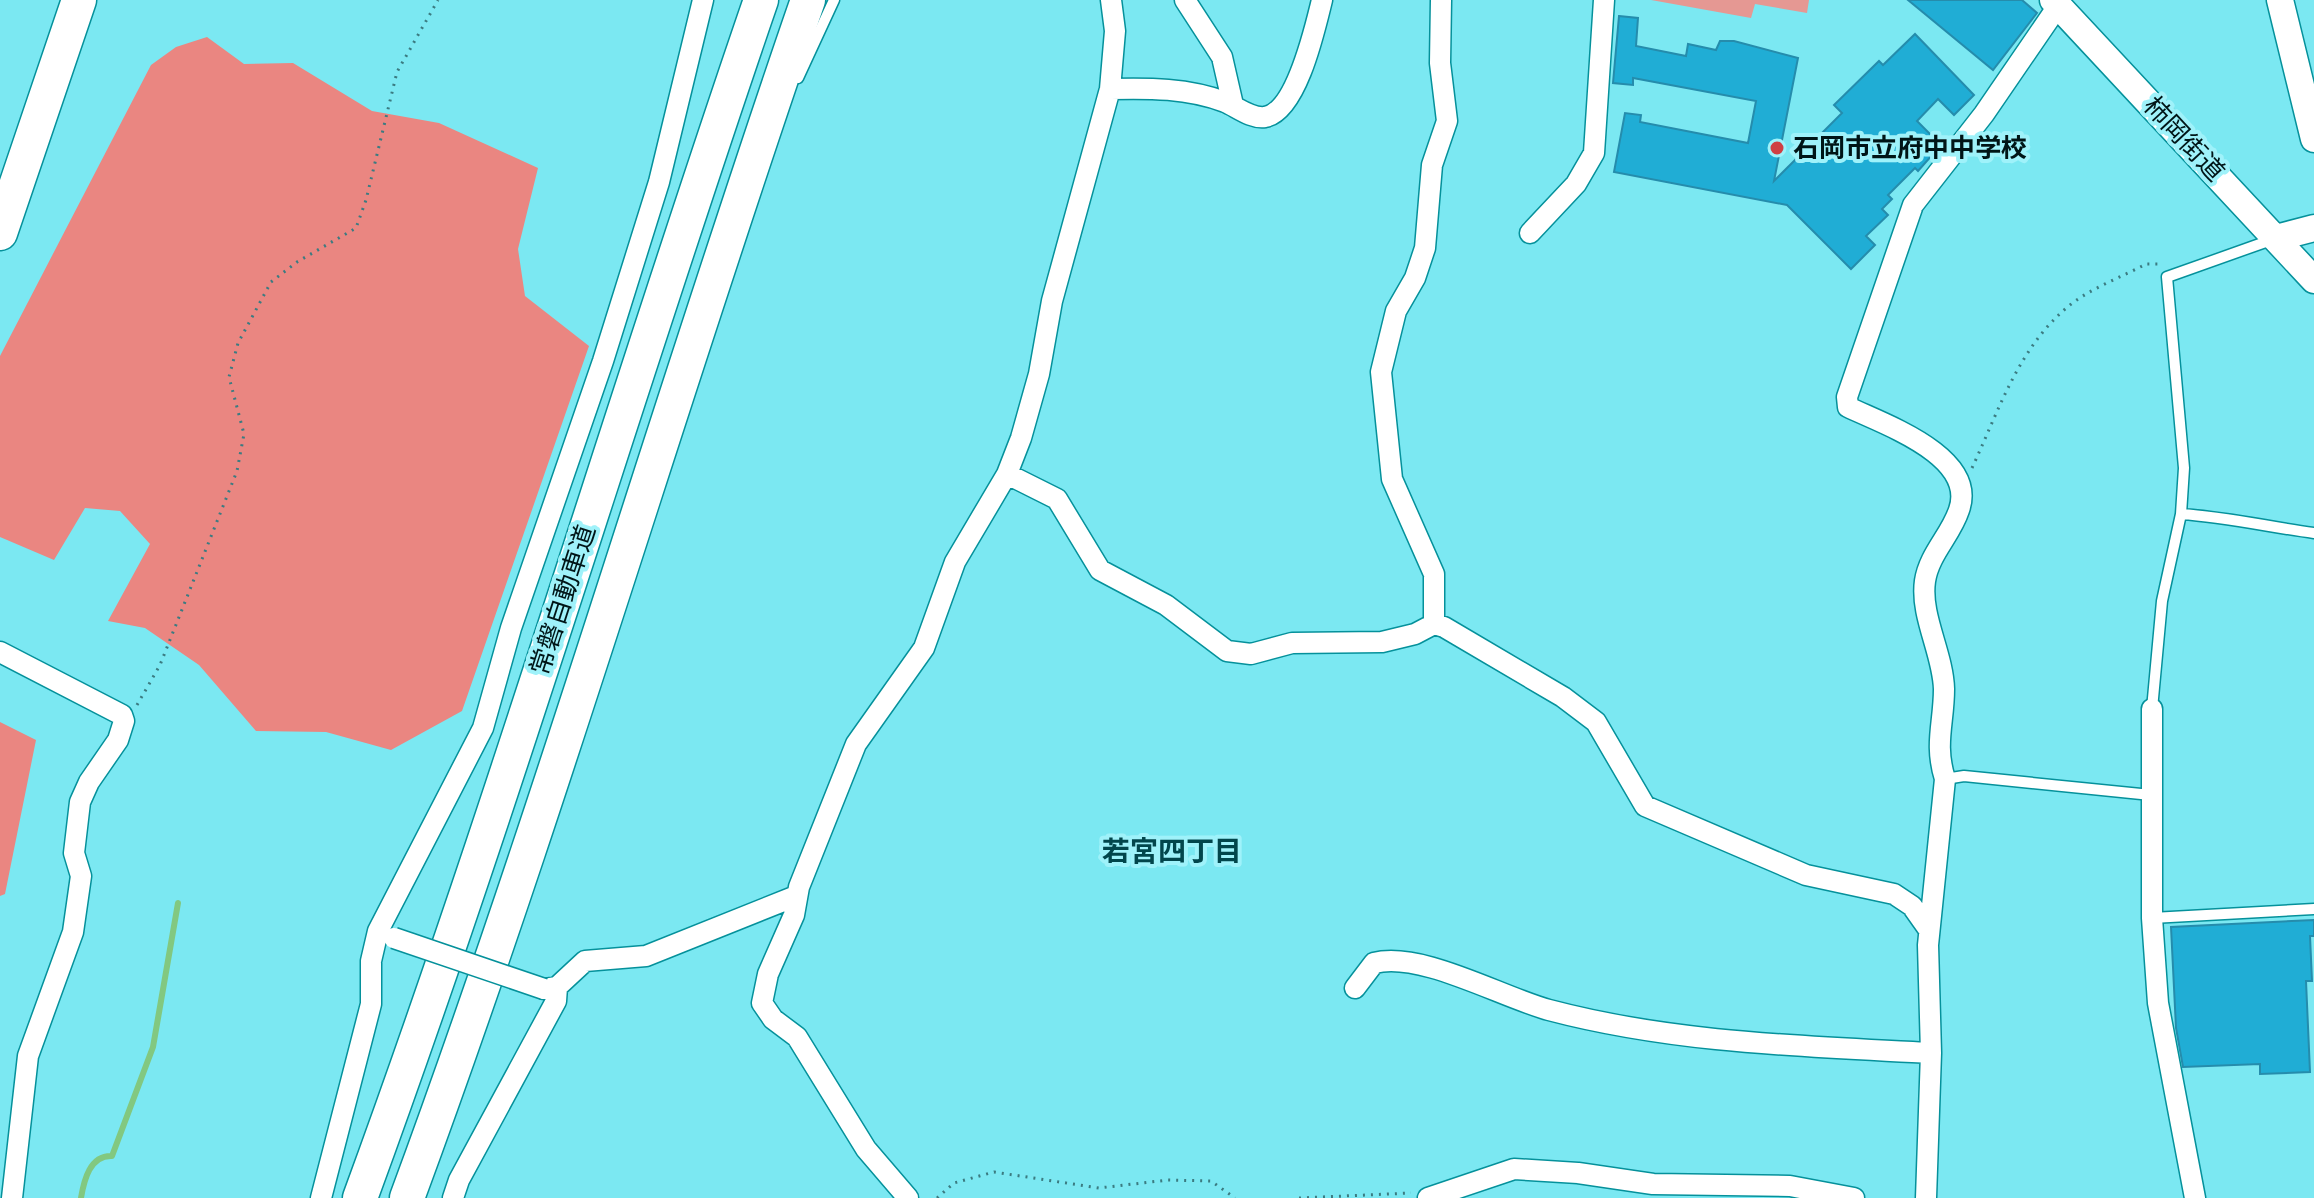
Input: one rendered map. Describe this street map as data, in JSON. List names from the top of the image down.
{
  "streets": {
    "highway": ["常磐自動車道"],
    "street": ["柿岡街道"]
  },
  "districts": ["若宮四丁目"],
  "places": ["石岡市立府中中学校"]
}
